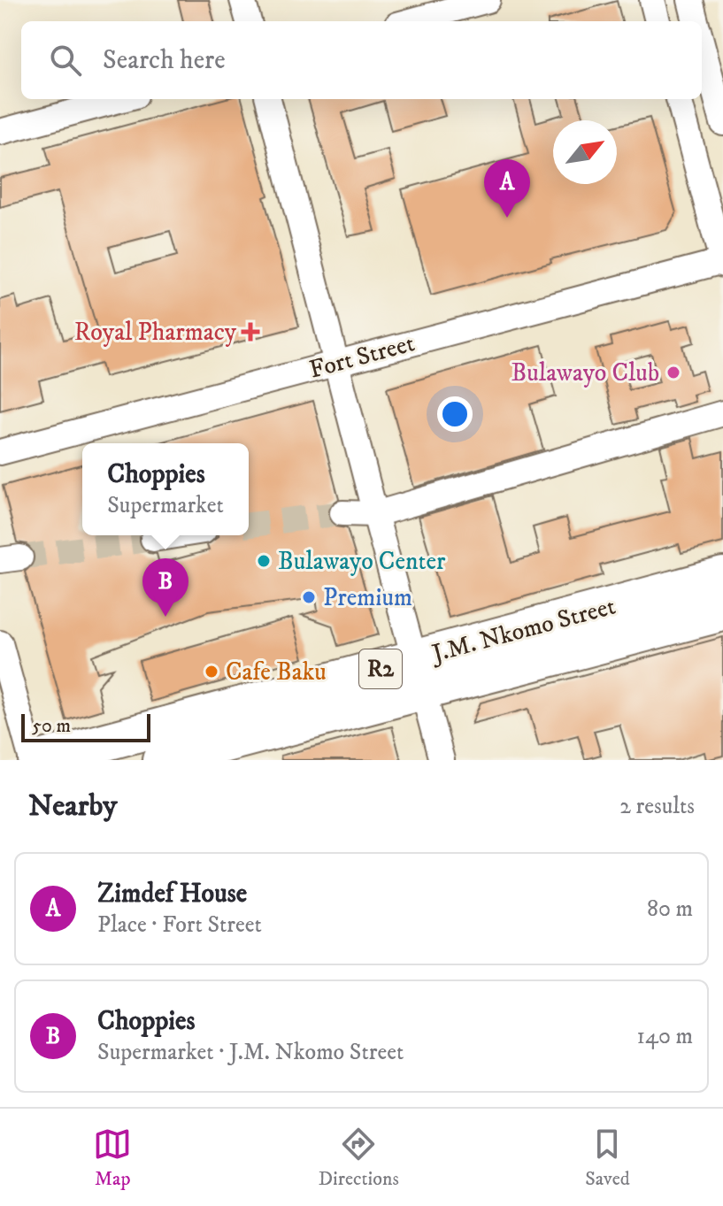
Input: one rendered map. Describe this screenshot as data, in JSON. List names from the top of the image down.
{
  "streets": {
    "highway": ["J.M. Nkomo Street", "R2"],
    "street": ["Fort Street"]
  },
  "places": {
    "health": ["Royal Pharmacy"],
    "other": [
      "Bulawayo Club",
      "Bulawayo Center",
      "Premium",
      "Cafe Baku"
    ]
  },
  "scale_bar": "50 m",
  "north": "top right",
  "page": {
    "search": "Search here",
    "pins": ["A", "B"],
    "popup": ["Choppies", "Supermarket"],
    "scale": "50 m",
    "heading": ["Nearby", "2 results"],
    "list": [
      {
        "mark": "A",
        "name": "Zimdef House",
        "note": "Place · Fort Street",
        "value": "80 m"
      },
      {
        "mark": "B",
        "name": "Choppies",
        "note": "Supermarket · J.M. Nkomo Street",
        "value": "140 m"
      }
    ],
    "nav": ["Map", "Directions", "Saved"]
  }
}
